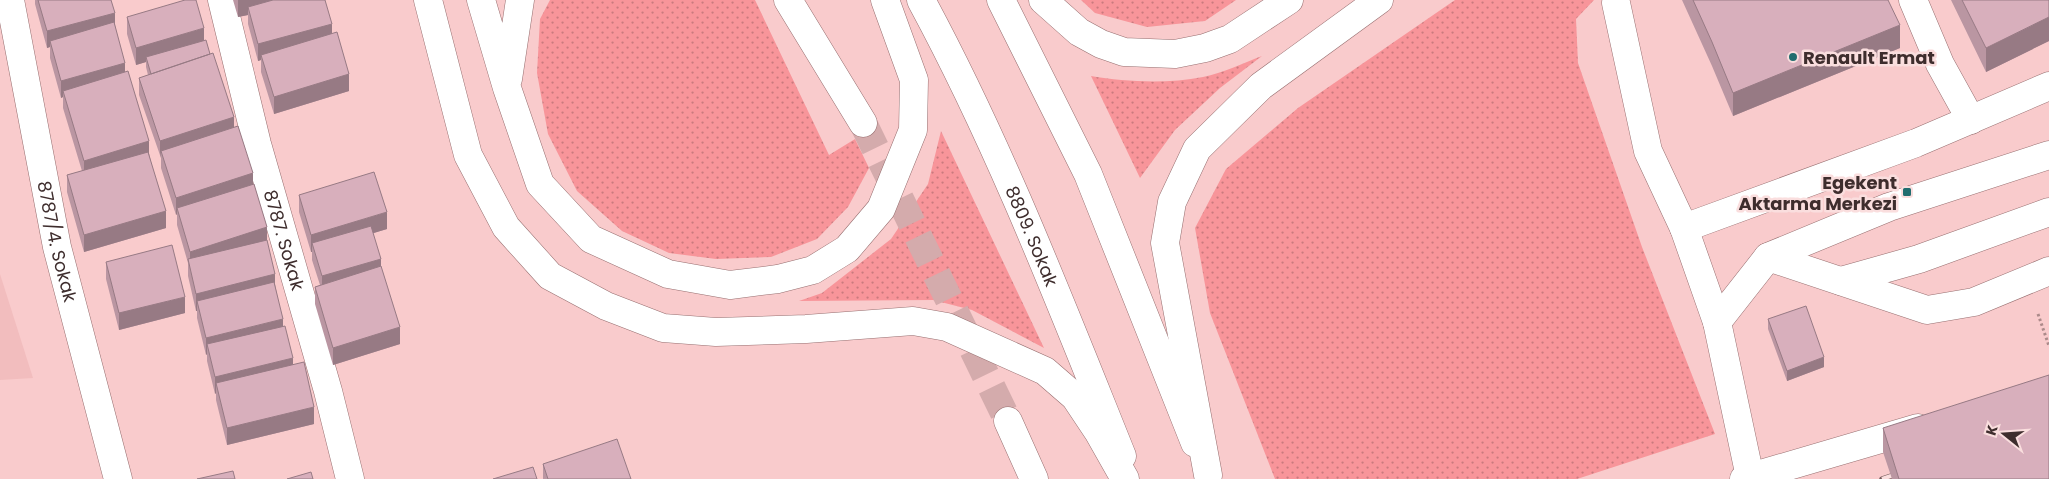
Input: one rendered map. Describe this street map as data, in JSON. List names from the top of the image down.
{
  "streets": {
    "main road": ["8809. Sokak", "8787. Sokak", "8787/4. Sokak"]
  },
  "places": {
    "other": ["Renault Ermat"],
    "transit": ["Egekent Aktarma Merkezi"]
  },
  "north": "left"
}
